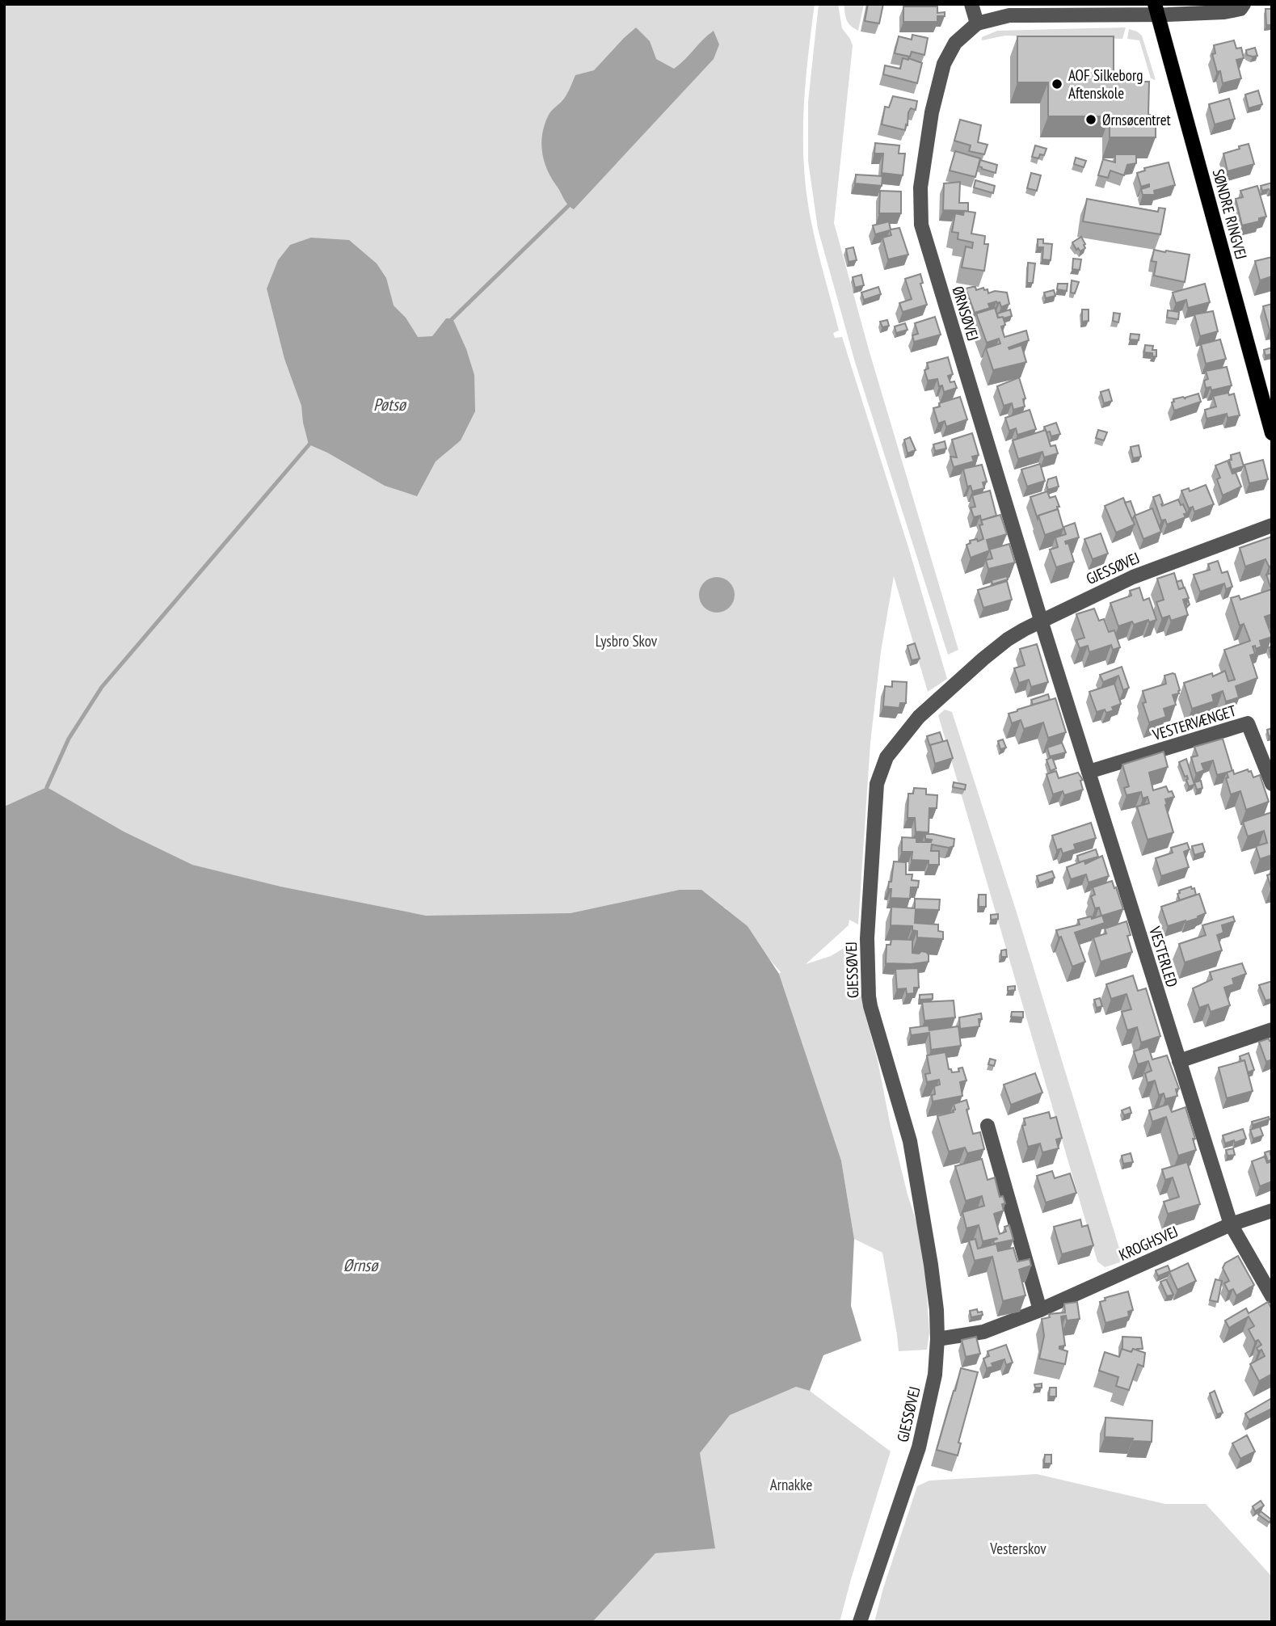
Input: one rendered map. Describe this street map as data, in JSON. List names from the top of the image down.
{
  "streets": {
    "main road": ["SØNDRE RINGVEJ"],
    "street": [
      "ØRNSØVEJ",
      "GJESSØVEJ",
      "VESTERVÆNGET",
      "VESTERLED",
      "KROGHSVEJ"
    ]
  },
  "crossings": [
    ["SØNDRE RINGVEJ", "ØRNSØVEJ"],
    ["ØRNSØVEJ", "GJESSØVEJ"],
    ["ØRNSØVEJ", "VESTERLED"],
    ["GJESSØVEJ", "VESTERLED"],
    ["GJESSØVEJ", "KROGHSVEJ"],
    ["VESTERVÆNGET", "VESTERLED"],
    ["VESTERLED", "KROGHSVEJ"]
  ],
  "water": ["Pøtsø", "Ørnsø"],
  "parks": ["Lysbro Skov", "Arnakke", "Vesterskov"],
  "places": ["AOF Silkeborg Aftenskole", "Ørnsøcentret"]
}
